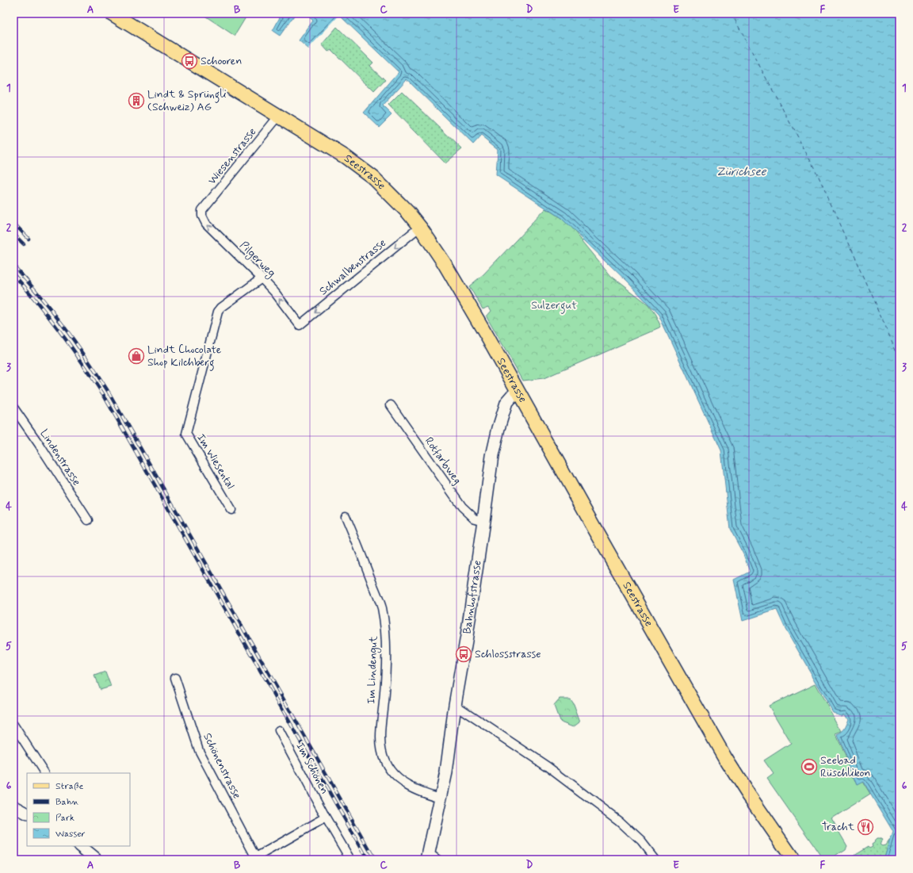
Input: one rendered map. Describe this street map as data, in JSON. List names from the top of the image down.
{
  "streets": {
    "main road": ["Seestrasse", "Bahnhofstrasse"],
    "street": [
      "Wiesenstrasse",
      "Pilgerweg",
      "Schwalbenstrasse",
      "Lindenstrasse",
      "Rotfarbweg",
      "Im Wiesental",
      "Im Lindengut",
      "Schönenstrasse",
      "Im Schönen"
    ]
  },
  "crossings": [
    ["Wiesenstrasse", "Seestrasse"],
    ["Wiesenstrasse", "Pilgerweg"],
    ["Seestrasse", "Schwalbenstrasse"],
    ["Seestrasse", "Bahnhofstrasse"],
    ["Pilgerweg", "Schwalbenstrasse"],
    ["Pilgerweg", "Im Wiesental"],
    ["Rotfarbweg", "Bahnhofstrasse"],
    ["Bahnhofstrasse", "Im Lindengut"]
  ],
  "one_way": ["Pilgerweg", "Schwalbenstrasse"],
  "water": ["Zürichsee"],
  "parks": ["Sulzergut"],
  "places": {
    "bus stop": ["Schooren", "Schlossstrasse"],
    "building": ["Lindt & Sprüngli (Schweiz) AG"],
    "shop": ["Lindt Chocolate Shop Kilchberg"],
    "sports": ["Seebad Rüschlikon"],
    "restaurant": ["Tracht"]
  },
  "legend": [
    "Straße",
    "Bahn",
    "Park",
    "Wasser"
  ],
  "grid": {
    "columns": [
      "A",
      "B",
      "C",
      "D",
      "E",
      "F"
    ],
    "rows": [
      "1",
      "2",
      "3",
      "4",
      "5",
      "6"
    ]
  }
}
